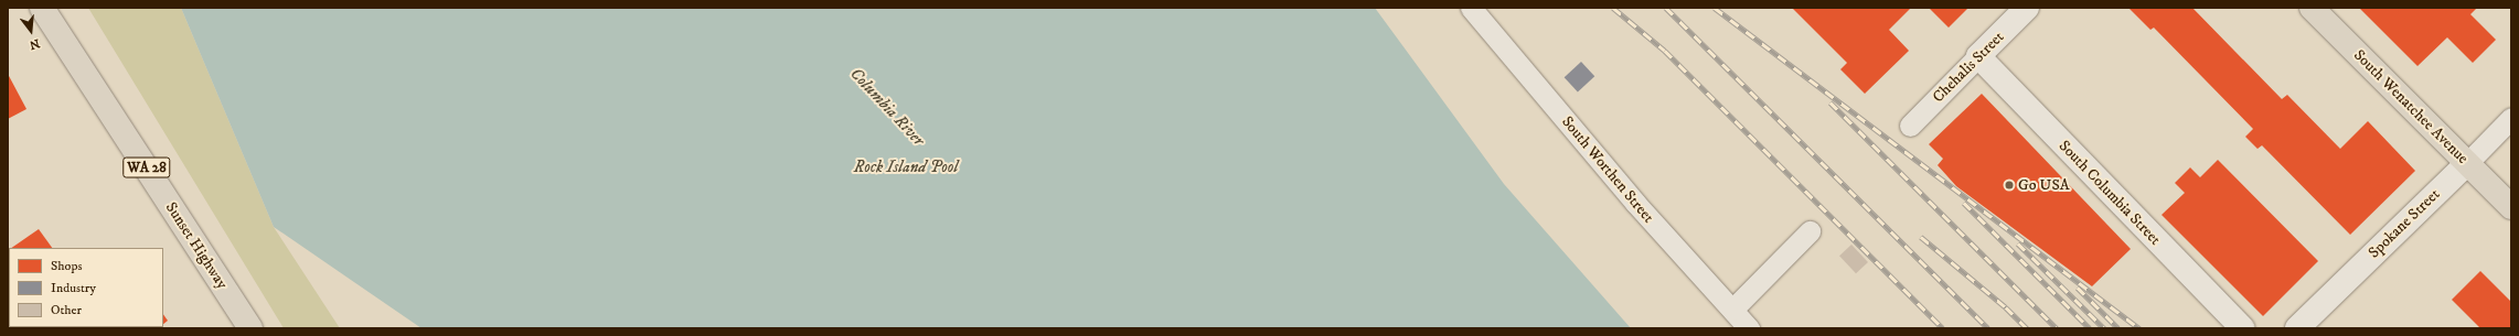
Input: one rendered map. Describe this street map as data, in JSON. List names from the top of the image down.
{
  "streets": {
    "main road": ["South Wenatchee Avenue", "WA 28", "Sunset Highway"],
    "street": [
      "Chehalis Street",
      "South Worthen Street",
      "South Columbia Street",
      "Spokane Street"
    ]
  },
  "crossings": [
    ["Chehalis Street", "South Columbia Street"],
    ["South Wenatchee Avenue", "Spokane Street"]
  ],
  "water": ["Columbia River", "Rock Island Pool"],
  "places": ["Go USA"],
  "legend": ["Shops", "Industry", "Other"],
  "north": "bottom"
}
